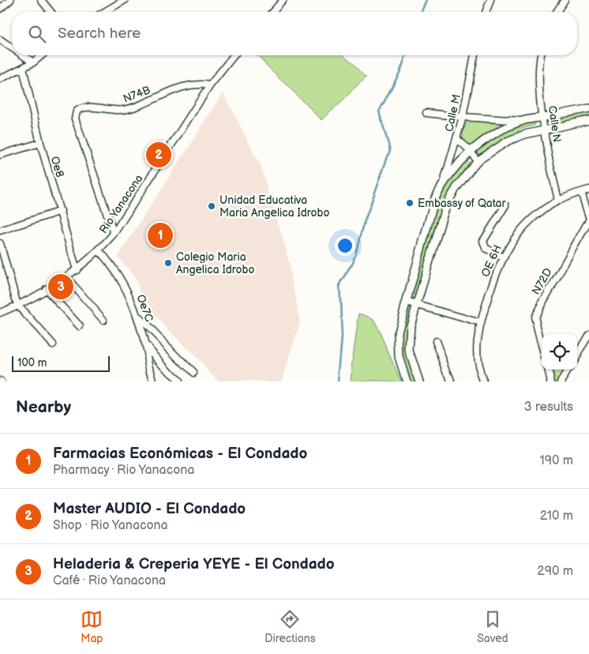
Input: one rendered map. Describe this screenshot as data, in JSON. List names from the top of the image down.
{
  "streets": {
    "street": [
      "N74B",
      "Calle M",
      "Calle N",
      "Oe8",
      "Rio Yanacona",
      "OE 6H",
      "N72D",
      "Oe7C"
    ]
  },
  "crossings": [
    ["N74B", "Rio Yanacona"],
    ["Calle N", "OE 6H"],
    ["Oe8", "Rio Yanacona"],
    ["Rio Yanacona", "Oe7C"]
  ],
  "places": ["Embassy of Qatar", "Unidad Educativa Maria Angelica Idrobo", "Colegio Maria Angelica Idrobo"],
  "scale_bar": "100 m",
  "page": {
    "search": "Search here",
    "pins": ["2", "1", "3"],
    "scale": "100 m",
    "heading": ["Nearby", "3 results"],
    "list": [
      {
        "mark": "1",
        "name": "Farmacias Económicas - El Condado",
        "note": "Pharmacy · Rio Yanacona",
        "value": "190 m"
      },
      {
        "mark": "2",
        "name": "Master AUDIO - El Condado",
        "note": "Shop · Rio Yanacona",
        "value": "210 m"
      },
      {
        "mark": "3",
        "name": "Heladeria & Creperia YEYE - El Condado",
        "note": "Café · Rio Yanacona",
        "value": "290 m"
      }
    ],
    "nav": ["Map", "Directions", "Saved"]
  }
}
